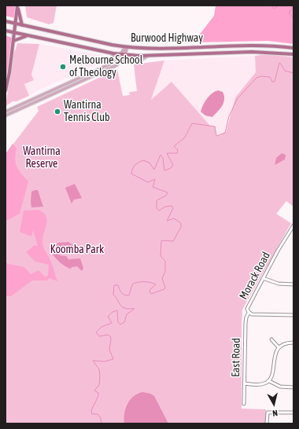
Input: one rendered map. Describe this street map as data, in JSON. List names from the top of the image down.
{
  "streets": {
    "highway": ["Burwood Highway"],
    "street": ["Morack Road", "East Road"]
  },
  "crossings": [
    ["Morack Road", "East Road"]
  ],
  "parks": ["Wantirna Reserve", "Koomba Park"],
  "places": ["Melbourne School of Theology", "Wantirna Tennis Club"],
  "north": "bottom"
}
